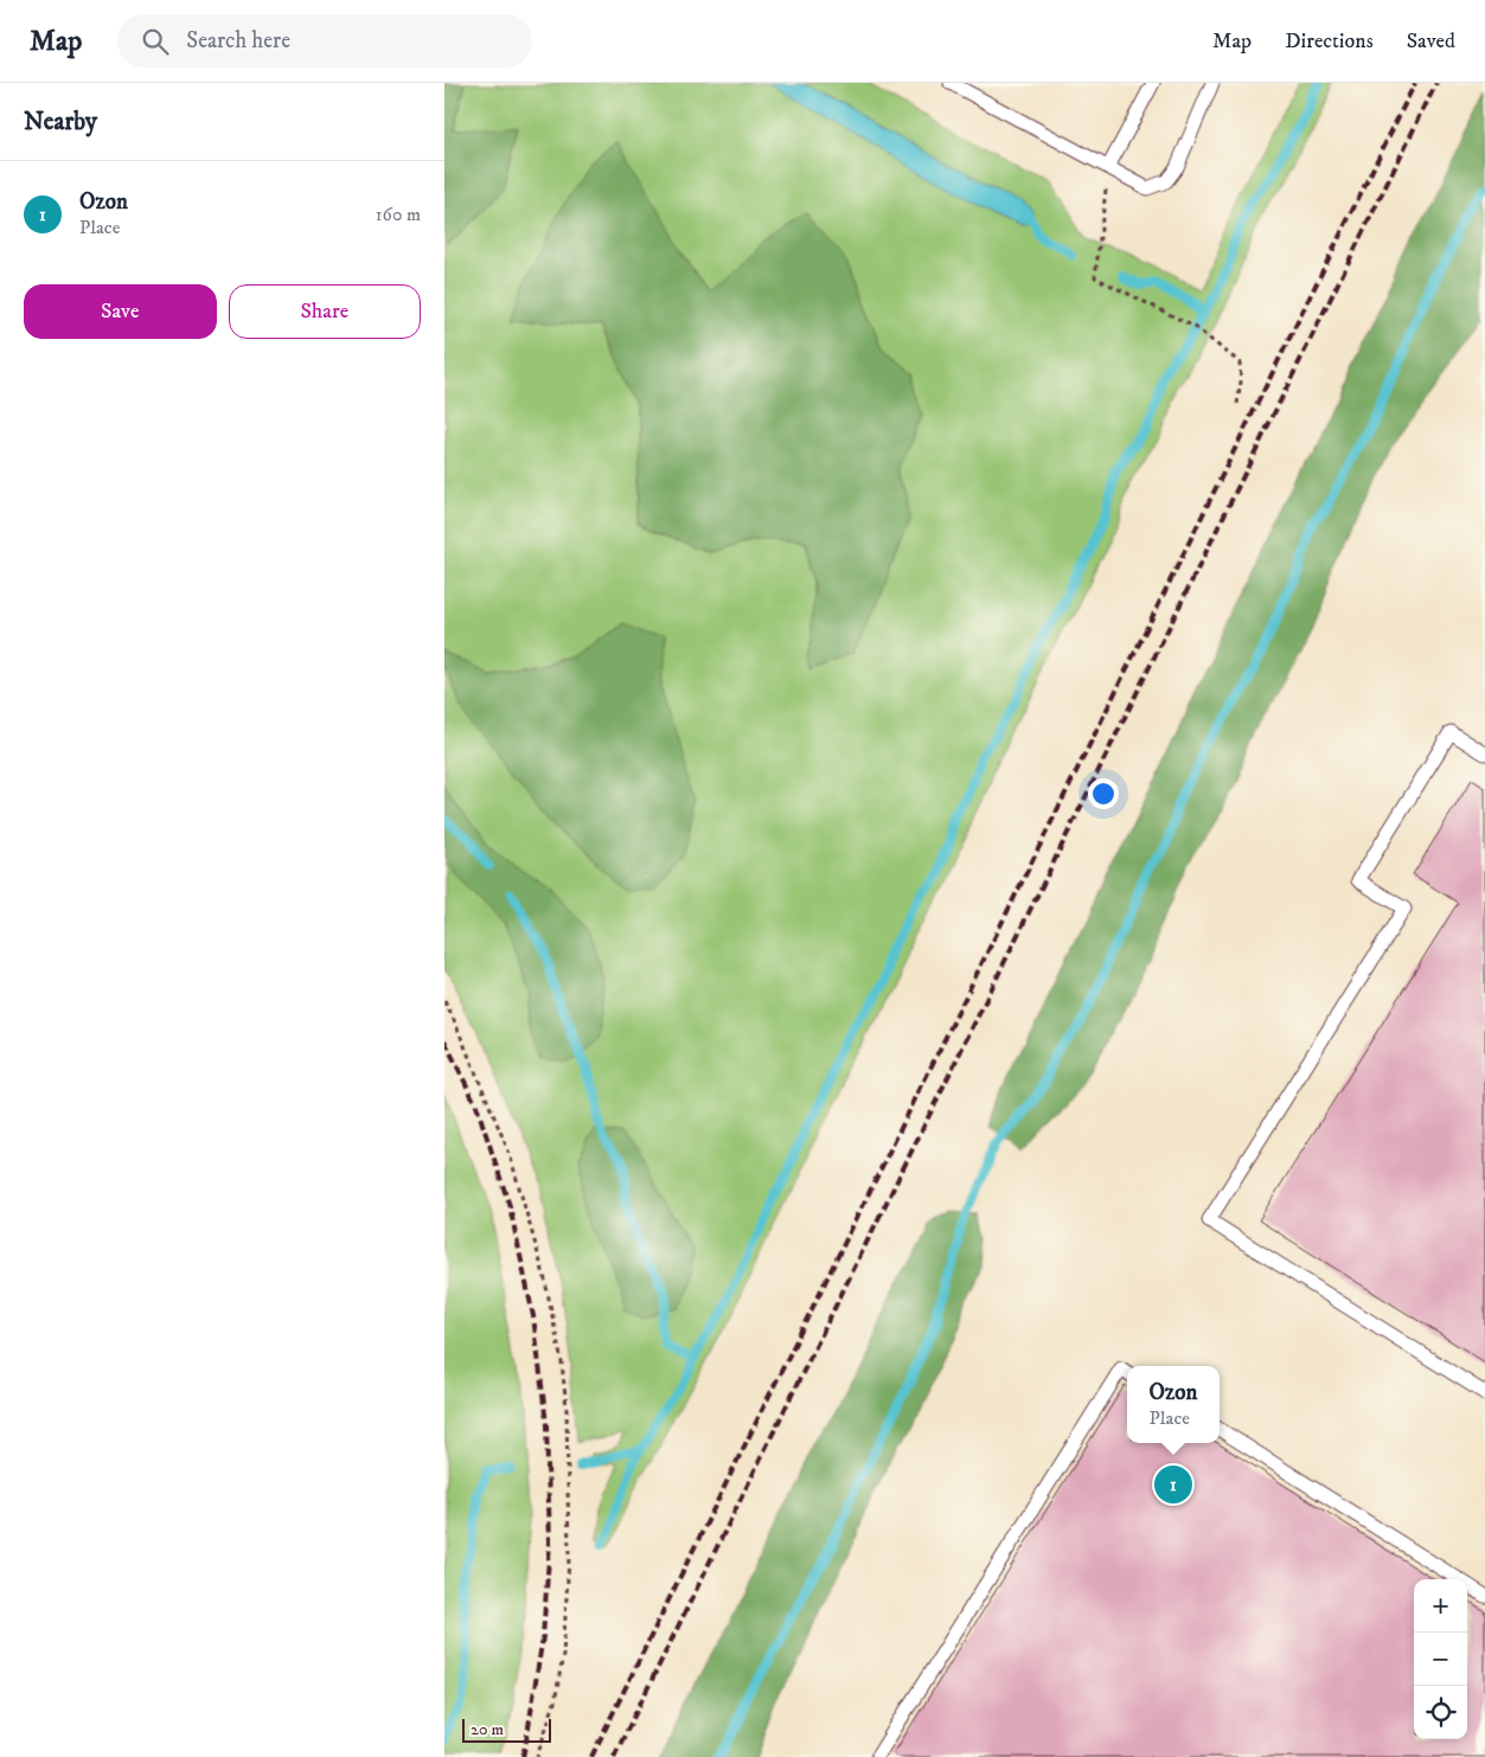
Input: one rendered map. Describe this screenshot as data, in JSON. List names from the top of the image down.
{
  "scale_bar": "20 m",
  "page": {
    "header": "Map",
    "search": "Search here",
    "nav": ["Map", "Directions", "Saved"],
    "heading": "Nearby",
    "list": [
      {
        "mark": "1",
        "name": "Ozon",
        "note": "Place",
        "value": "160 m"
      }
    ],
    "buttons": ["Save", "Share"],
    "popup": ["Ozon", "Place"],
    "pins": "1",
    "map_buttons": ["+", "−"],
    "scale": "20 m"
  }
}
